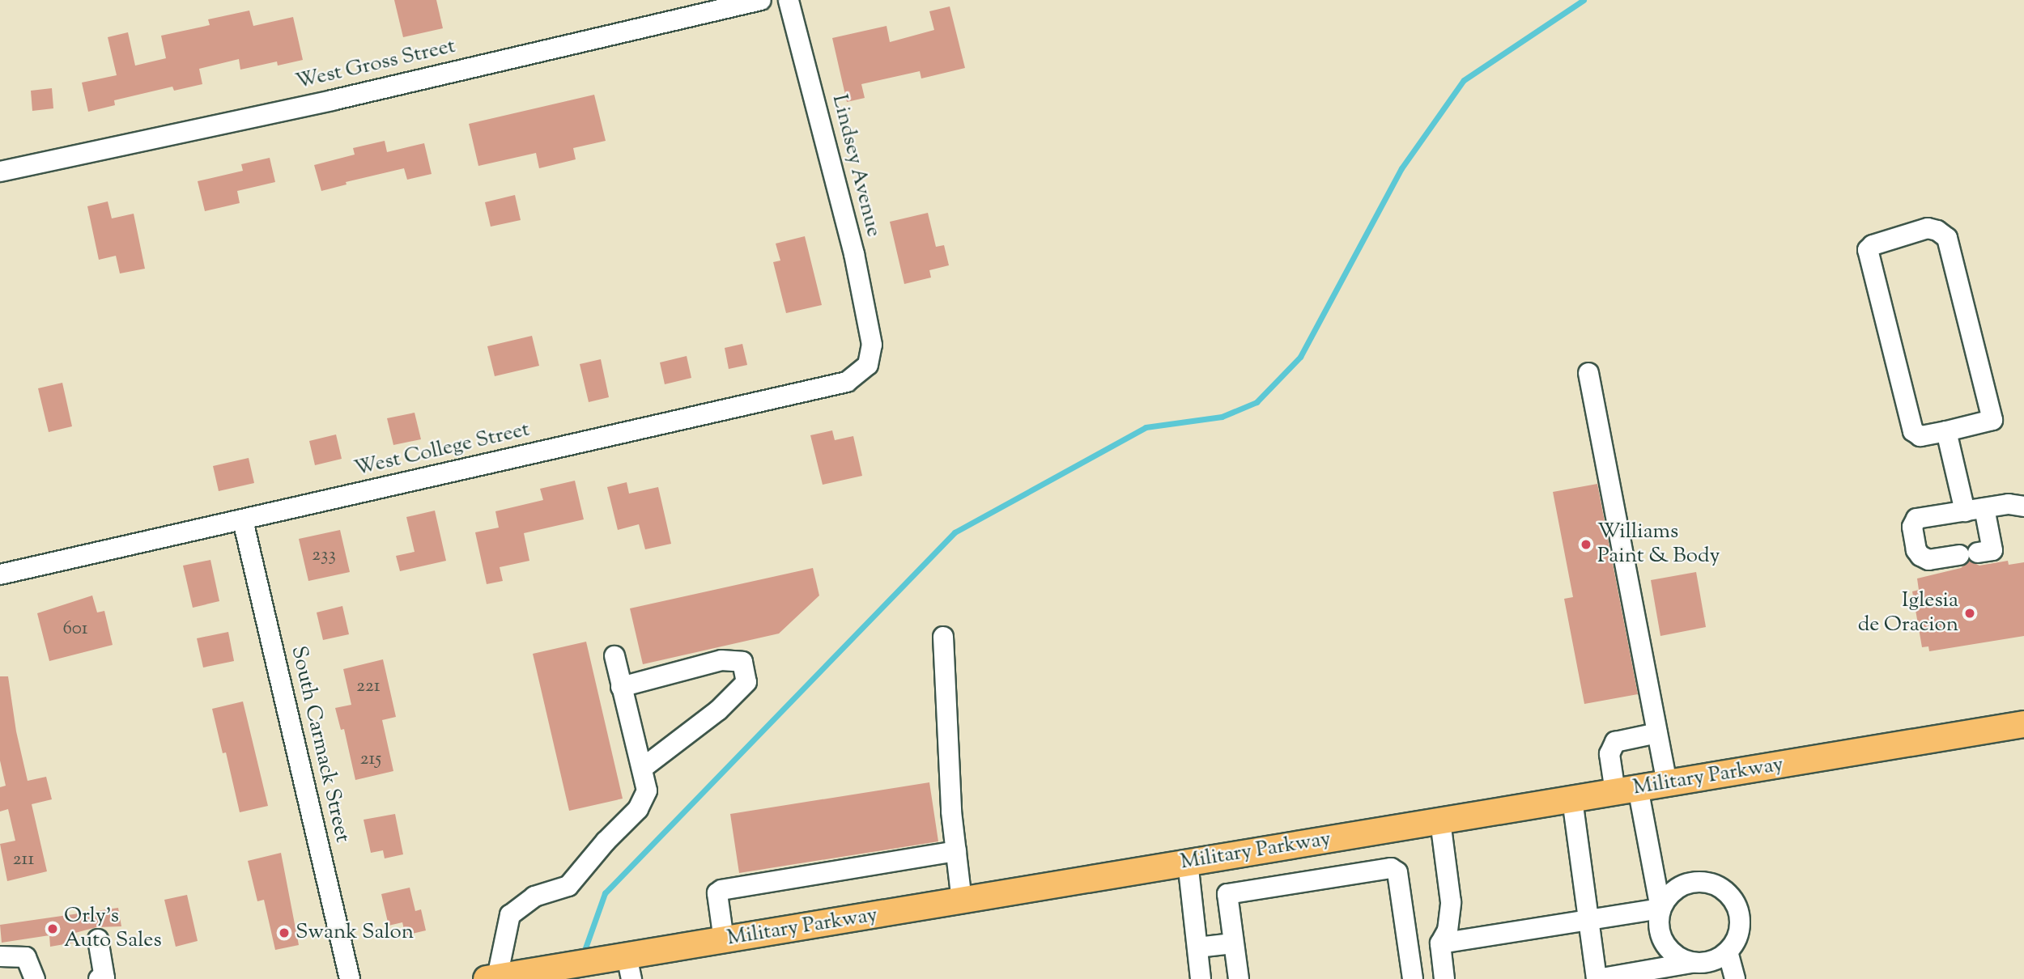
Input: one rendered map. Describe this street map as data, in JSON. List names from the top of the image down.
{
  "streets": {
    "main road": ["Military Parkway"],
    "street": [
      "West Gross Street",
      "Lindsey Avenue",
      "West College Street",
      "South Carmack Street"
    ]
  },
  "crossings": [
    ["Lindsey Avenue", "West College Street"],
    ["West College Street", "South Carmack Street"]
  ],
  "places": [
    "Williams Paint & Body",
    "Iglesia de Oracion",
    "Orly's Auto Sales",
    "Swank Salon"
  ],
  "house_numbers": [
    "233",
    "601",
    "221",
    "215",
    "211"
  ]
}
